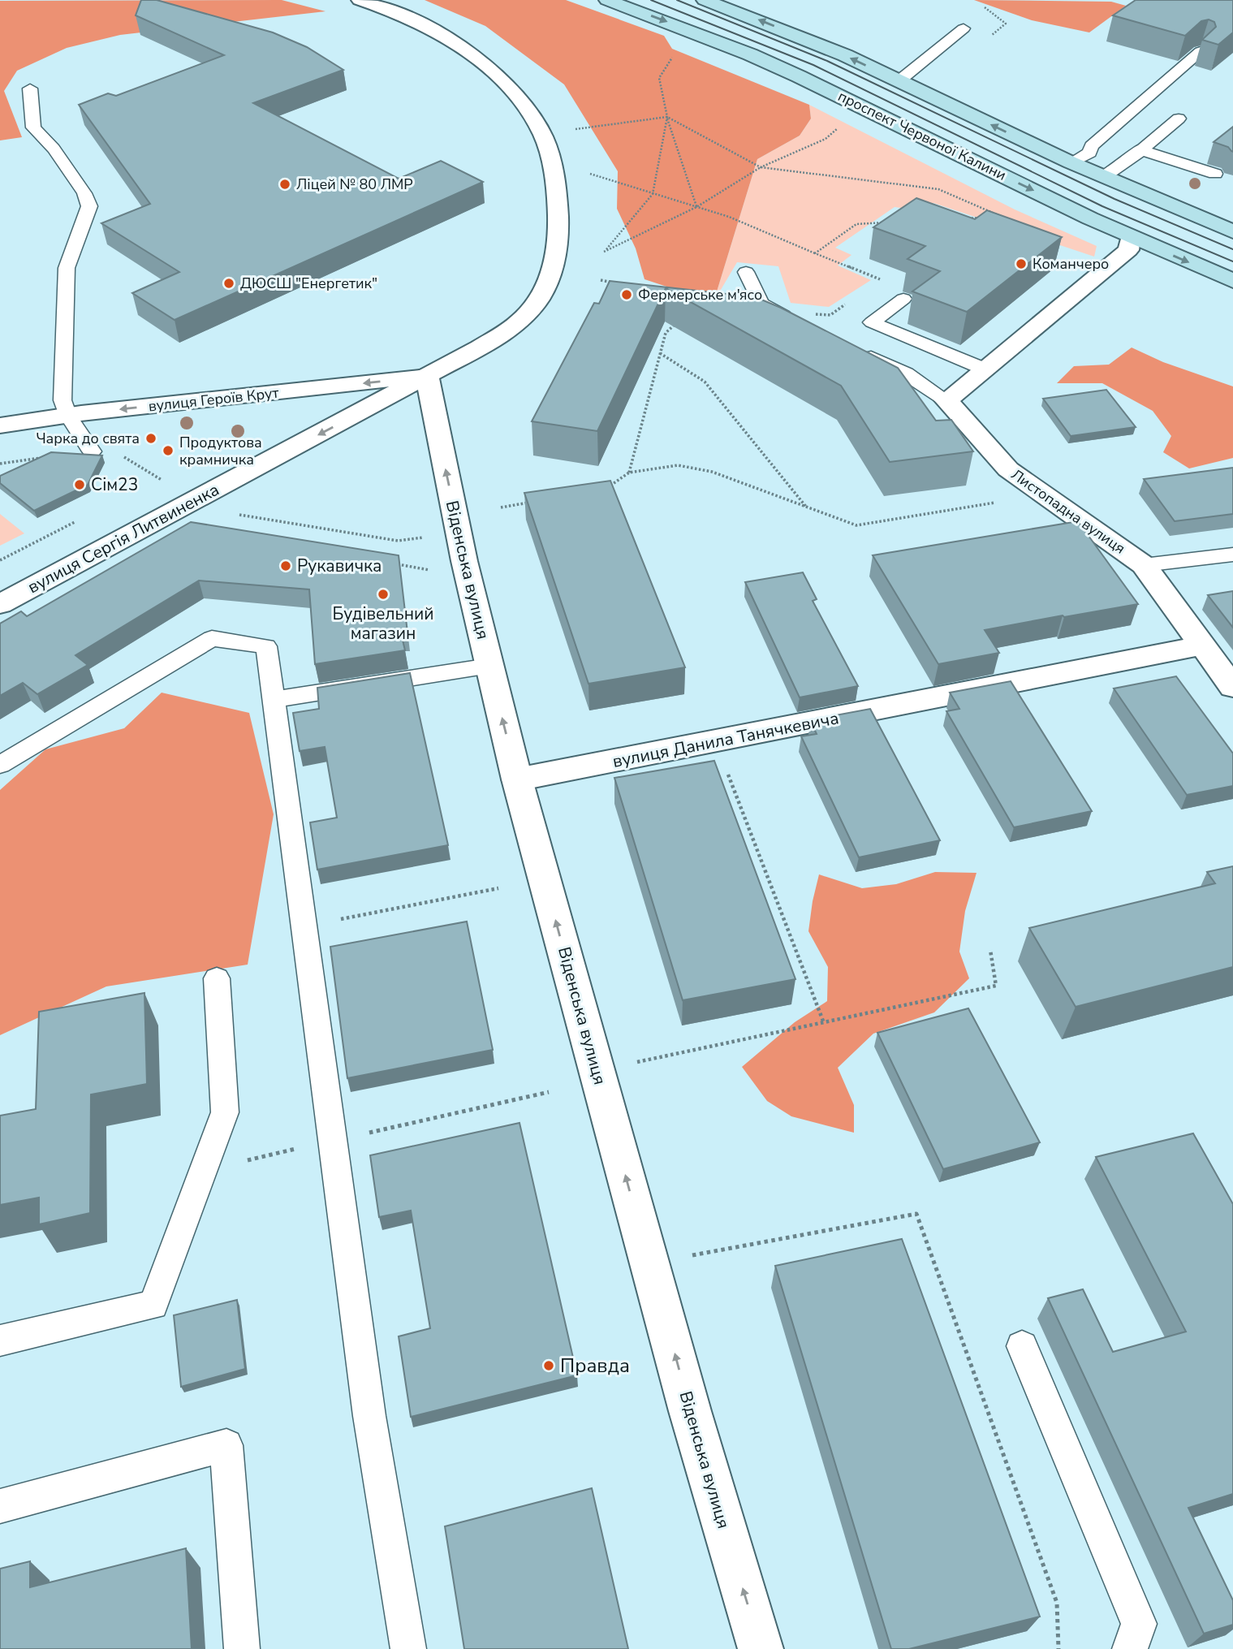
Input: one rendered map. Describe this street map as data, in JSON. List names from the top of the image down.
{
  "streets": {
    "main road": ["проспект Червоної Калини"],
    "street": [
      "вулиця Героїв Крут",
      "Листопадна вулиця",
      "вулиця Сергія Литвиненка",
      "Віденська вулиця",
      "вулиця Данила Танячкевича"
    ]
  },
  "crossings": [
    ["вулиця Героїв Крут", "вулиця Сергія Литвиненка"],
    ["вулиця Героїв Крут", "Віденська вулиця"],
    ["Листопадна вулиця", "вулиця Данила Танячкевича"],
    ["вулиця Сергія Литвиненка", "Віденська вулиця"],
    ["Віденська вулиця", "вулиця Данила Танячкевича"]
  ],
  "one_way": ["вулиця Героїв Крут", "вулиця Сергія Литвиненка", "Віденська вулиця"],
  "places": [
    "Ліцей № 80 ЛМР",
    "Команчеро",
    "ДЮСШ \"Енергетик\"",
    "Фермерське м'ясо",
    "Чарка до свята",
    "Продуктова крамничка",
    "Сім23",
    "Рукавичка",
    "Будівельний магазин",
    "Правда"
  ]
}
